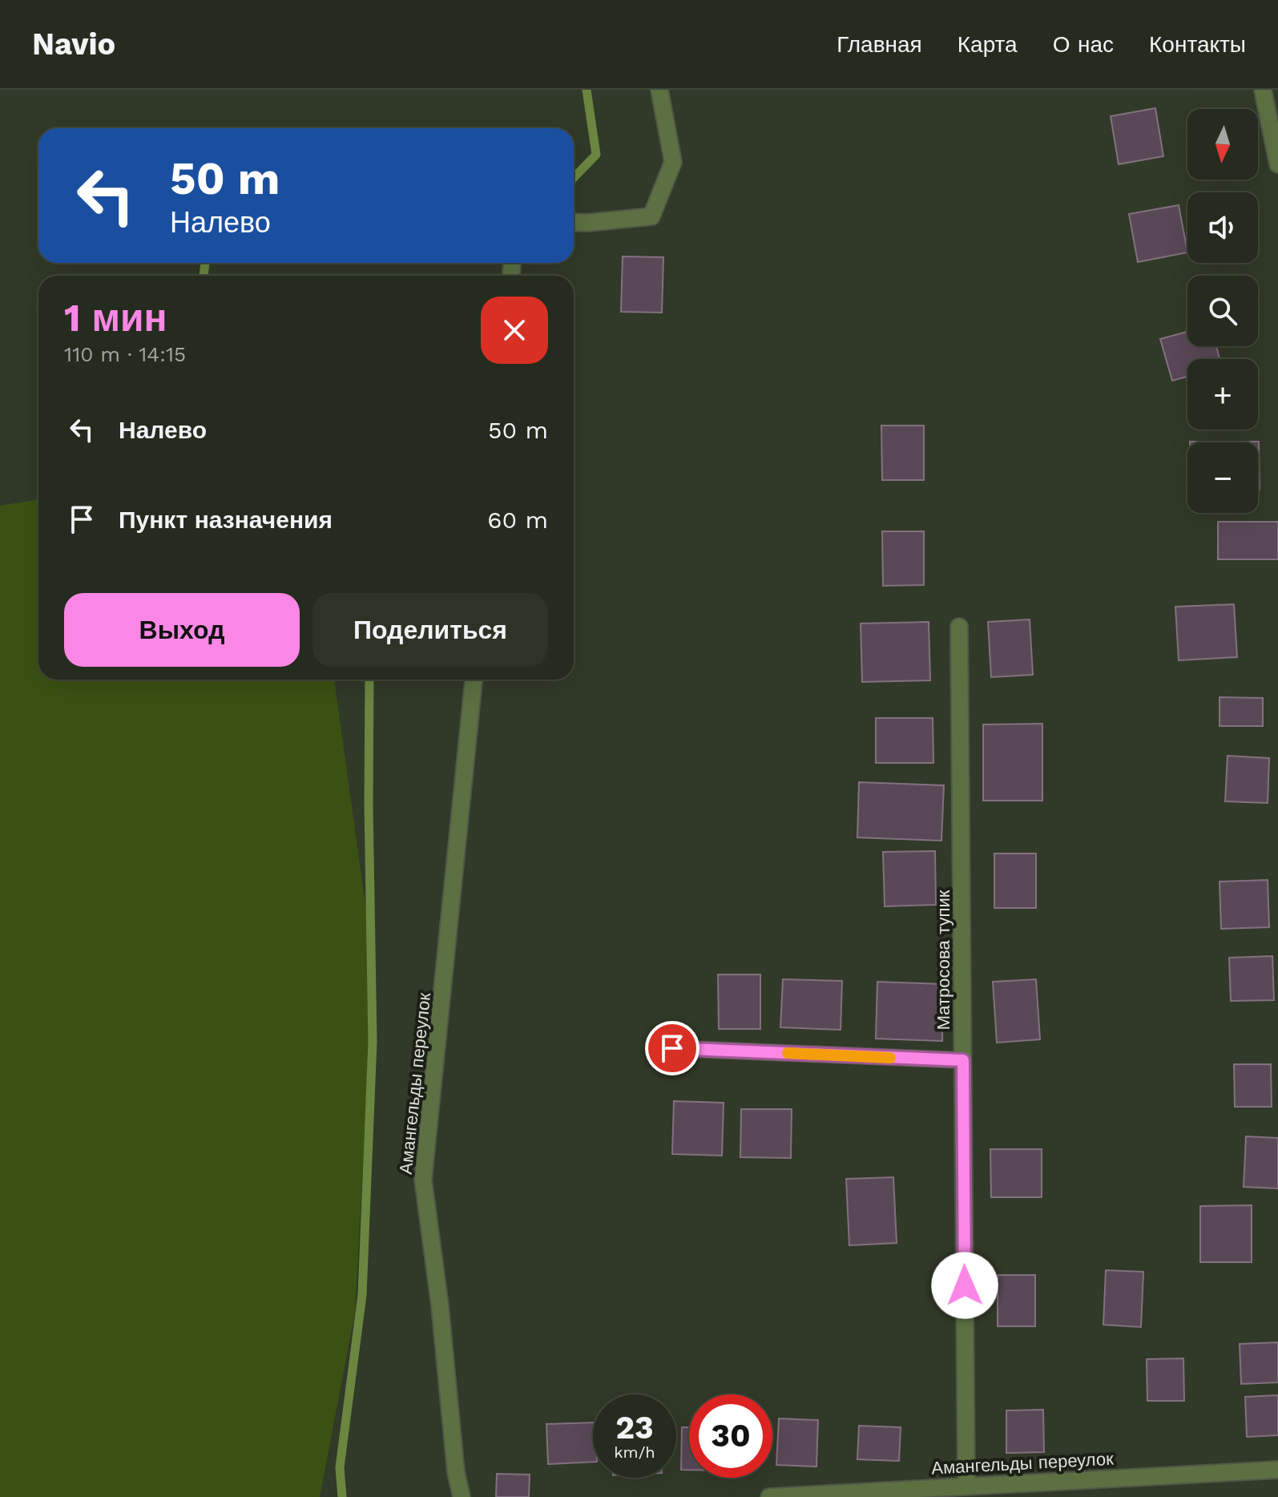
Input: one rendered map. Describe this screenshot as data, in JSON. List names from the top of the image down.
{
  "streets": {
    "street": ["Матросова тупик", "Амангельды переулок"]
  },
  "crossings": [
    ["Матросова тупик", "Амангельды переулок"]
  ],
  "north": "bottom",
  "page": {
    "header": "Navio",
    "nav": [
      "Главная",
      "Карта",
      "О нас",
      "Контакты"
    ],
    "map_buttons": ["+", "−"],
    "turn": ["50 m", "Налево"],
    "heading": ["1 мин", "110 m · 14:15"],
    "list": [
      {
        "name": "Налево",
        "value": "50 m"
      },
      {
        "name": "Пункт назначения",
        "value": "60 m"
      }
    ],
    "buttons": ["Выход", "Поделиться"],
    "speed": "23 km/h",
    "limit": "30"
  }
}
